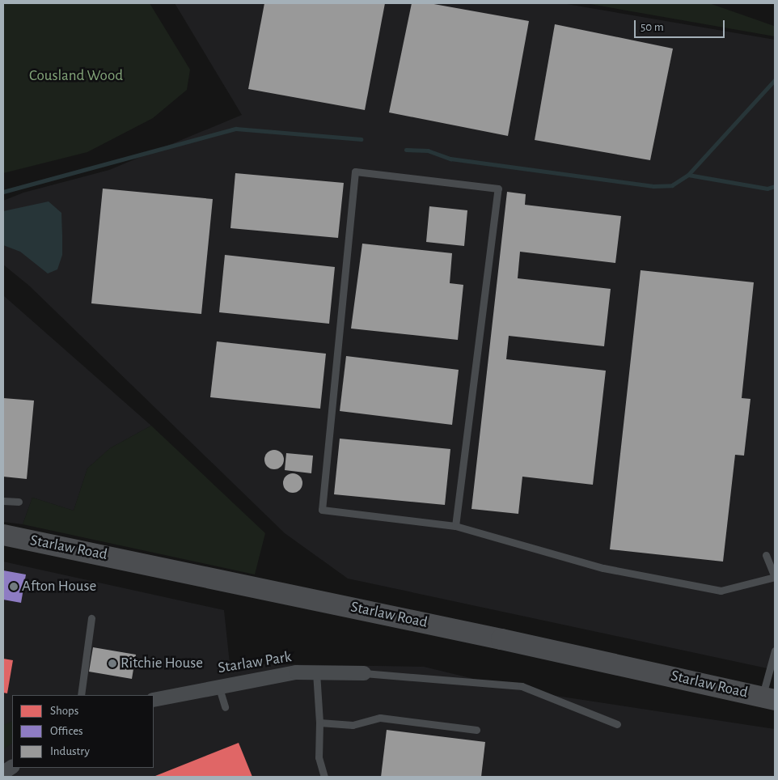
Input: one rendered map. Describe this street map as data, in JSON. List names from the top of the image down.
{
  "streets": {
    "main road": ["Starlaw Road"],
    "street": ["Starlaw Park"]
  },
  "parks": ["Cousland Wood"],
  "places": ["Afton House", "Ritchie House"],
  "legend": ["Shops", "Offices", "Industry"],
  "scale_bar": "50 m"
}
